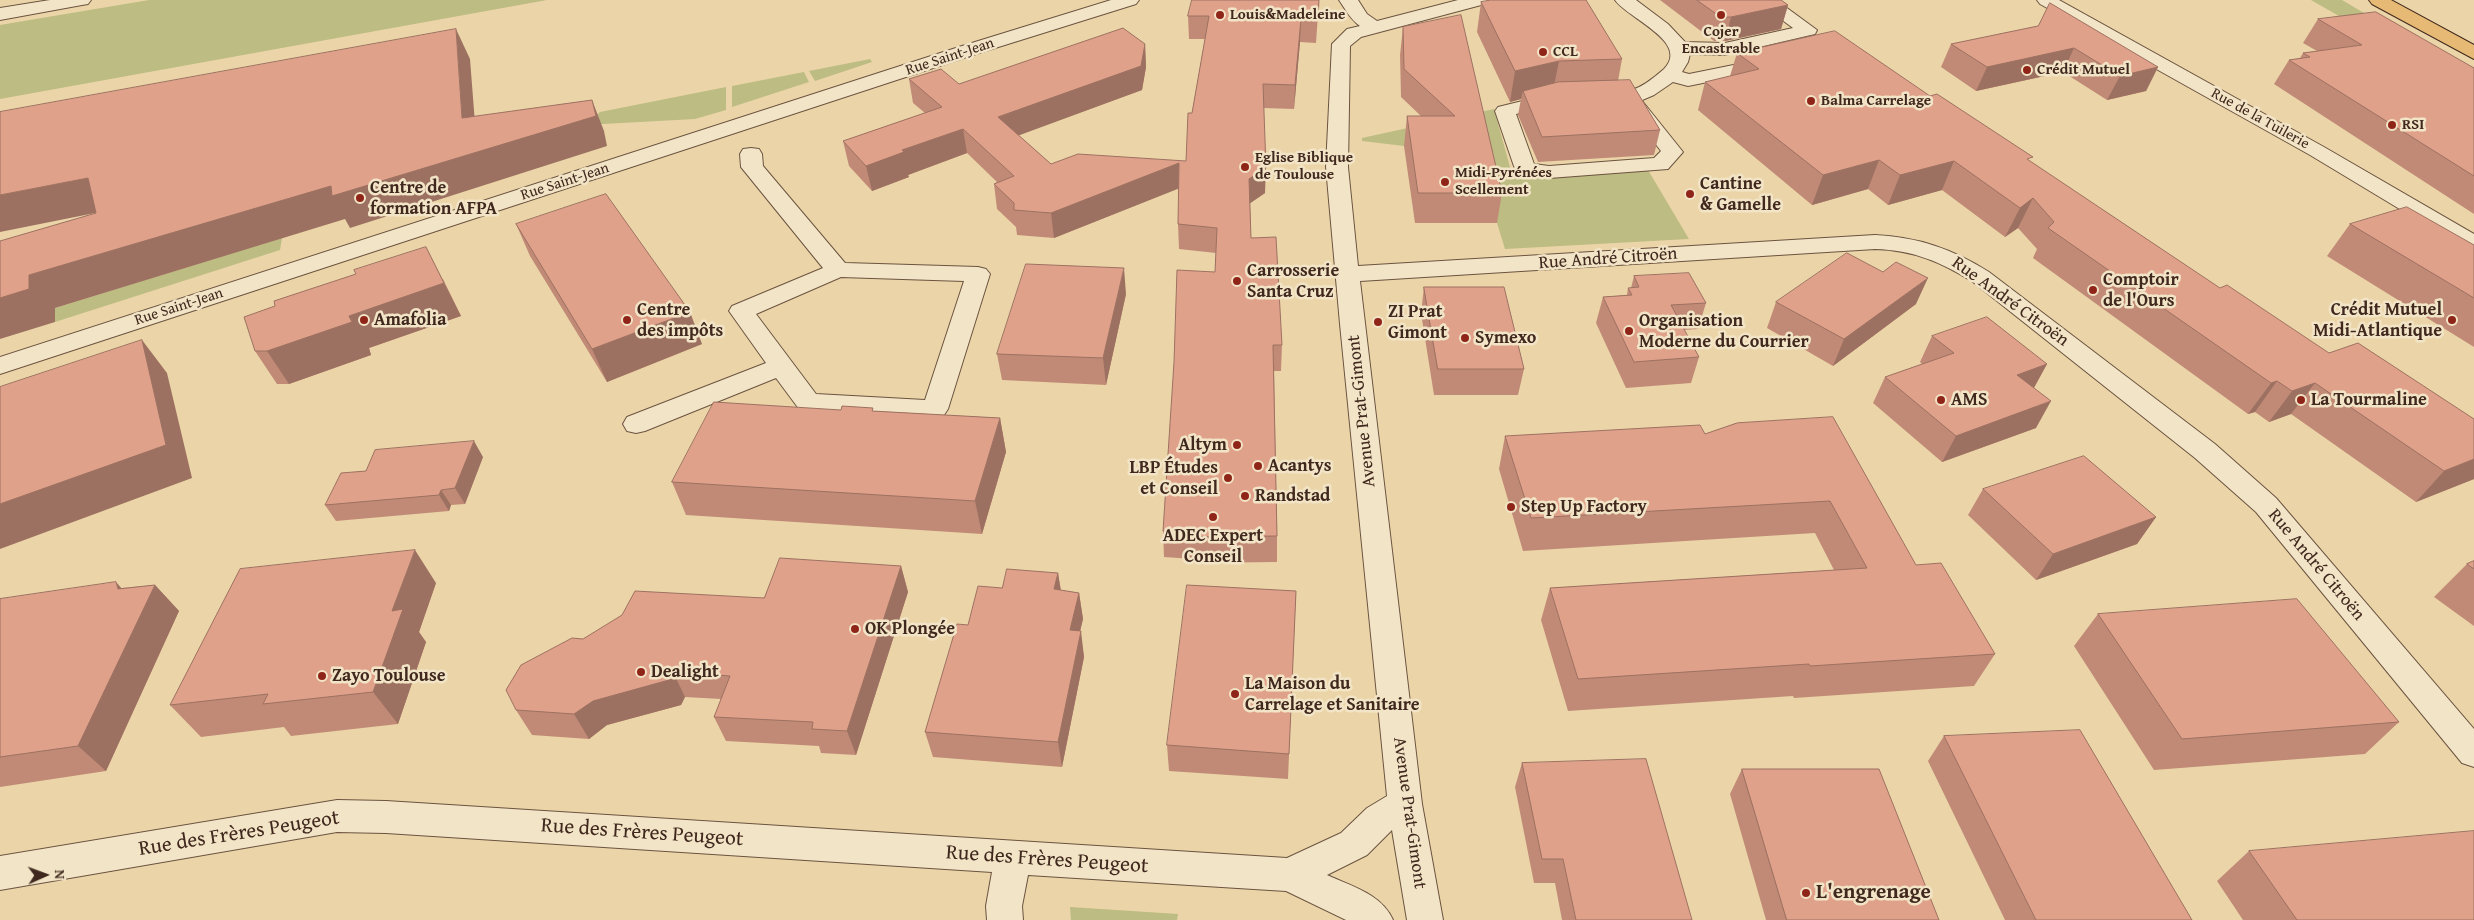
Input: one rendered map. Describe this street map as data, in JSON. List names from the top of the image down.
{
  "streets": {
    "street": [
      "Rue Saint-Jean",
      "Rue de la Tuilerie",
      "Rue André Citroën",
      "Avenue Prat-Gimont",
      "Rue des Frères Peugeot"
    ]
  },
  "crossings": [
    ["Rue André Citroën", "Avenue Prat-Gimont"],
    ["Avenue Prat-Gimont", "Rue des Frères Peugeot"]
  ],
  "places": [
    "Louis&Madeleine",
    "Cojer Encastrable",
    "CCL",
    "Crédit Mutuel",
    "Balma Carrelage",
    "RSI",
    "Eglise Biblique de Toulouse",
    "Midi-Pyrénées Scellement",
    "Cantine & Gamelle",
    "Centre de formation AFPA",
    "Carrosserie Santa Cruz",
    "Comptoir de l'Ours",
    "Amafolia",
    "Centre des impôts",
    "Crédit Mutuel Midi-Atlantique",
    "ZI Prat Gimont",
    "Organisation Moderne du Courrier",
    "Symexo",
    "AMS",
    "La Tourmaline",
    "Altym",
    "Acantys",
    "LBP Études et Conseil",
    "Randstad",
    "Step Up Factory",
    "ADEC Expert Conseil",
    "OK Plongée",
    "Dealight",
    "Zayo Toulouse",
    "La Maison du Carrelage et Sanitaire",
    "L'engrenage"
  ],
  "north": "right"
}
